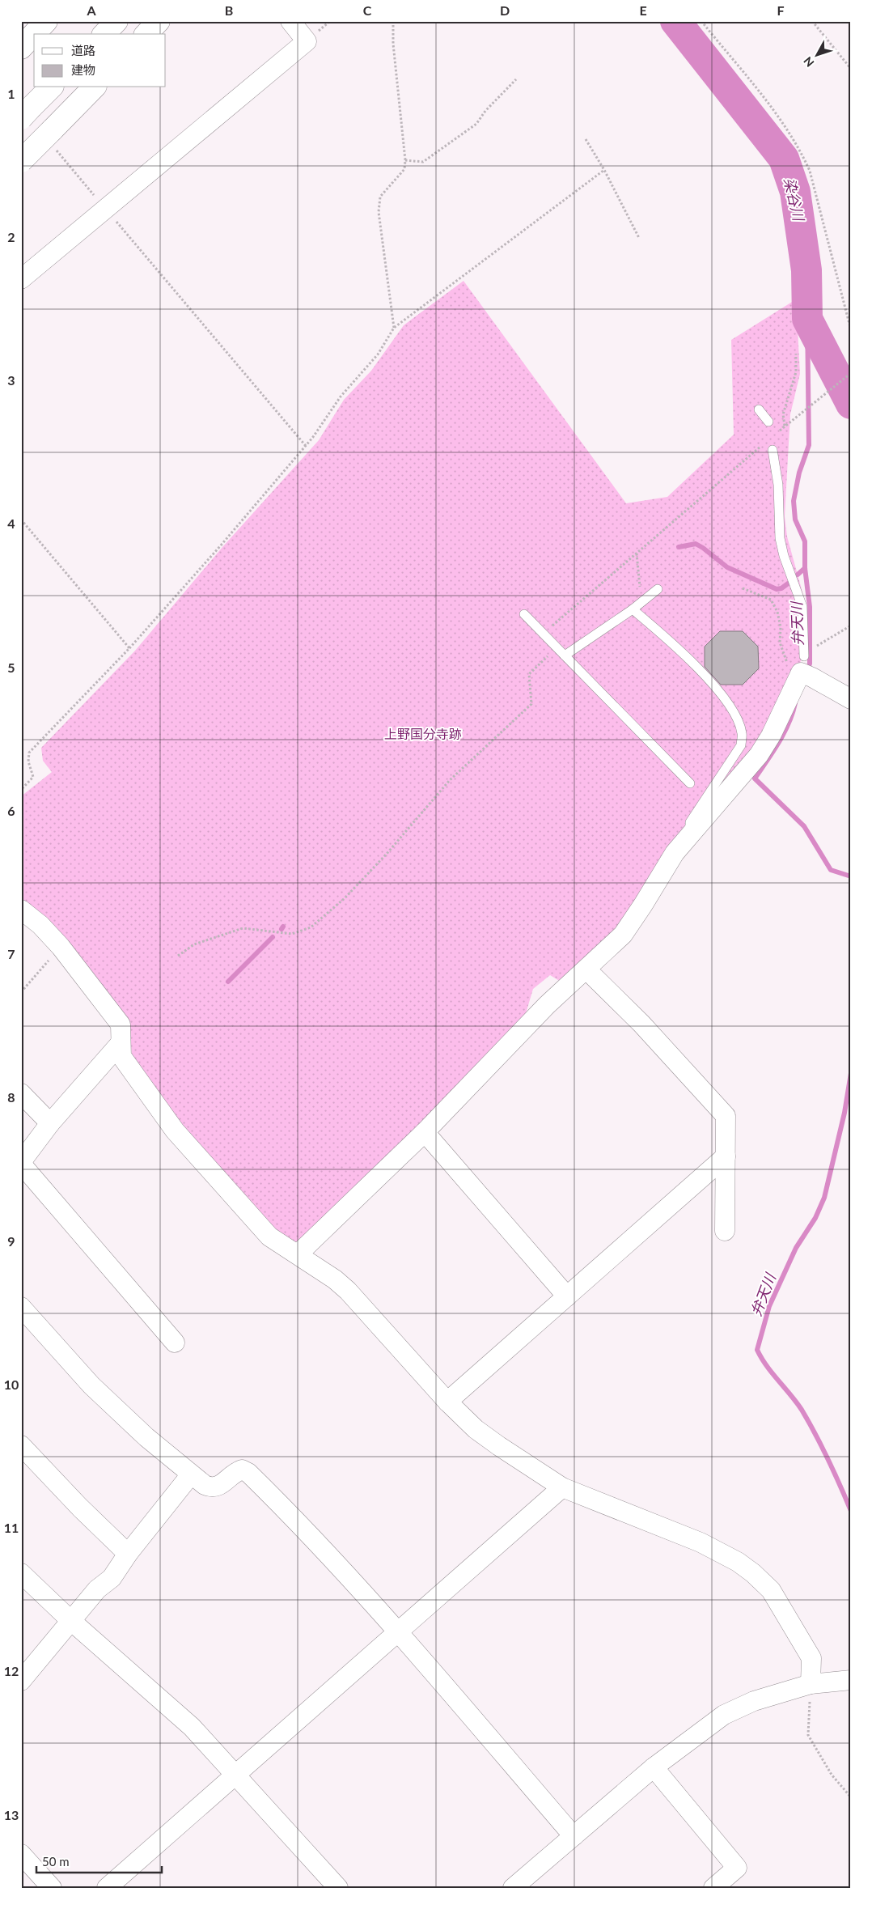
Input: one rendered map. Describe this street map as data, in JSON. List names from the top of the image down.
{
  "water": ["染谷川", "弁天川"],
  "parks": ["上野国分寺跡"],
  "legend": ["道路", "建物"],
  "scale_bar": "50 m",
  "north": "bottom left",
  "grid": {
    "columns": [
      "A",
      "B",
      "C",
      "D",
      "E",
      "F"
    ],
    "rows": [
      "1",
      "2",
      "3",
      "4",
      "5",
      "6",
      "7",
      "8",
      "9",
      "10",
      "11",
      "12",
      "13"
    ]
  }
}
